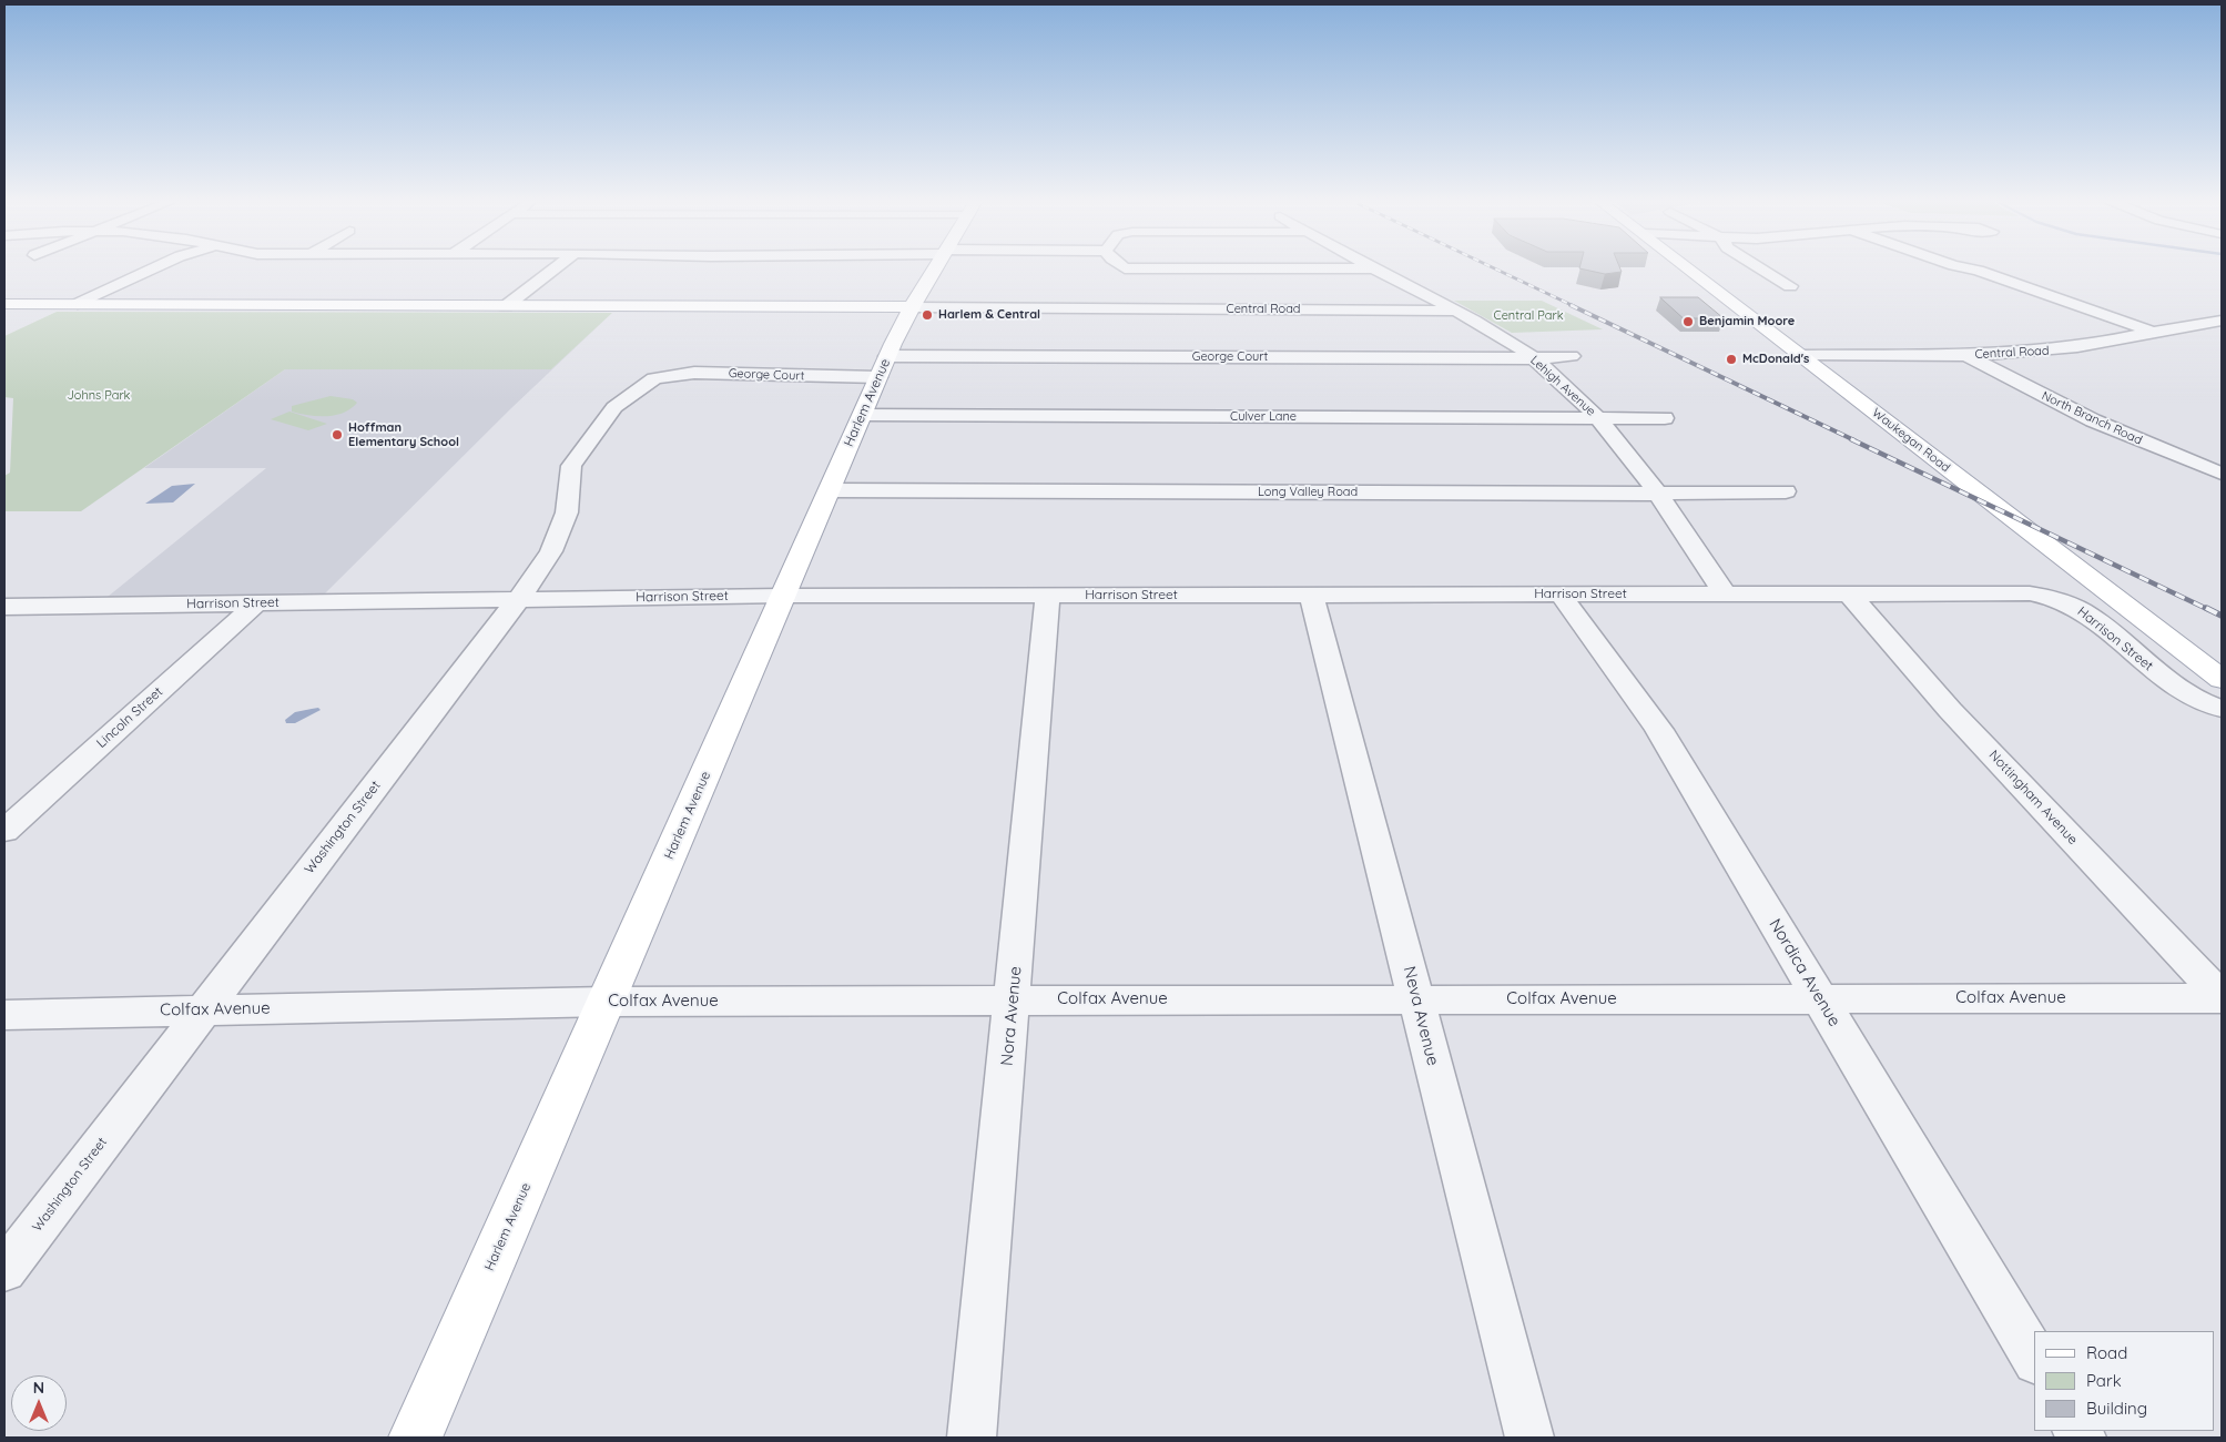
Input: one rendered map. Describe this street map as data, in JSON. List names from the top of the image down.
{
  "streets": {
    "main road": ["Central Road", "Harlem Avenue", "Waukegan Road"],
    "street": [
      "George Court",
      "Lehigh Avenue",
      "Culver Lane",
      "North Branch Road",
      "Long Valley Road",
      "Harrison Street",
      "Lincoln Street",
      "Nottingham Avenue",
      "Washington Street",
      "Nordica Avenue",
      "Colfax Avenue",
      "Nora Avenue",
      "Neva Avenue"
    ]
  },
  "crossings": [
    ["Central Road", "Lehigh Avenue"],
    ["Central Road", "Harlem Avenue"],
    ["Central Road", "North Branch Road"],
    ["Central Road", "Waukegan Road"],
    ["George Court", "Lehigh Avenue"],
    ["George Court", "Harlem Avenue"],
    ["George Court", "Washington Street"],
    ["Lehigh Avenue", "Culver Lane"],
    ["Lehigh Avenue", "Long Valley Road"],
    ["Lehigh Avenue", "Harrison Street"],
    ["Harlem Avenue", "Culver Lane"],
    ["Harlem Avenue", "Long Valley Road"],
    ["Harlem Avenue", "Harrison Street"],
    ["Harlem Avenue", "Colfax Avenue"],
    ["Harrison Street", "Lincoln Street"],
    ["Harrison Street", "Nottingham Avenue"],
    ["Harrison Street", "Washington Street"],
    ["Harrison Street", "Nordica Avenue"],
    ["Harrison Street", "Nora Avenue"],
    ["Harrison Street", "Neva Avenue"],
    ["Nottingham Avenue", "Colfax Avenue"],
    ["Washington Street", "Colfax Avenue"],
    ["Nordica Avenue", "Colfax Avenue"],
    ["Colfax Avenue", "Nora Avenue"],
    ["Colfax Avenue", "Neva Avenue"]
  ],
  "parks": ["Central Park", "Johns Park"],
  "places": [
    "Harlem & Central",
    "Benjamin Moore",
    "McDonald's",
    "Hoffman Elementary School"
  ],
  "legend": ["Road", "Park", "Building"],
  "north": "top"
}
